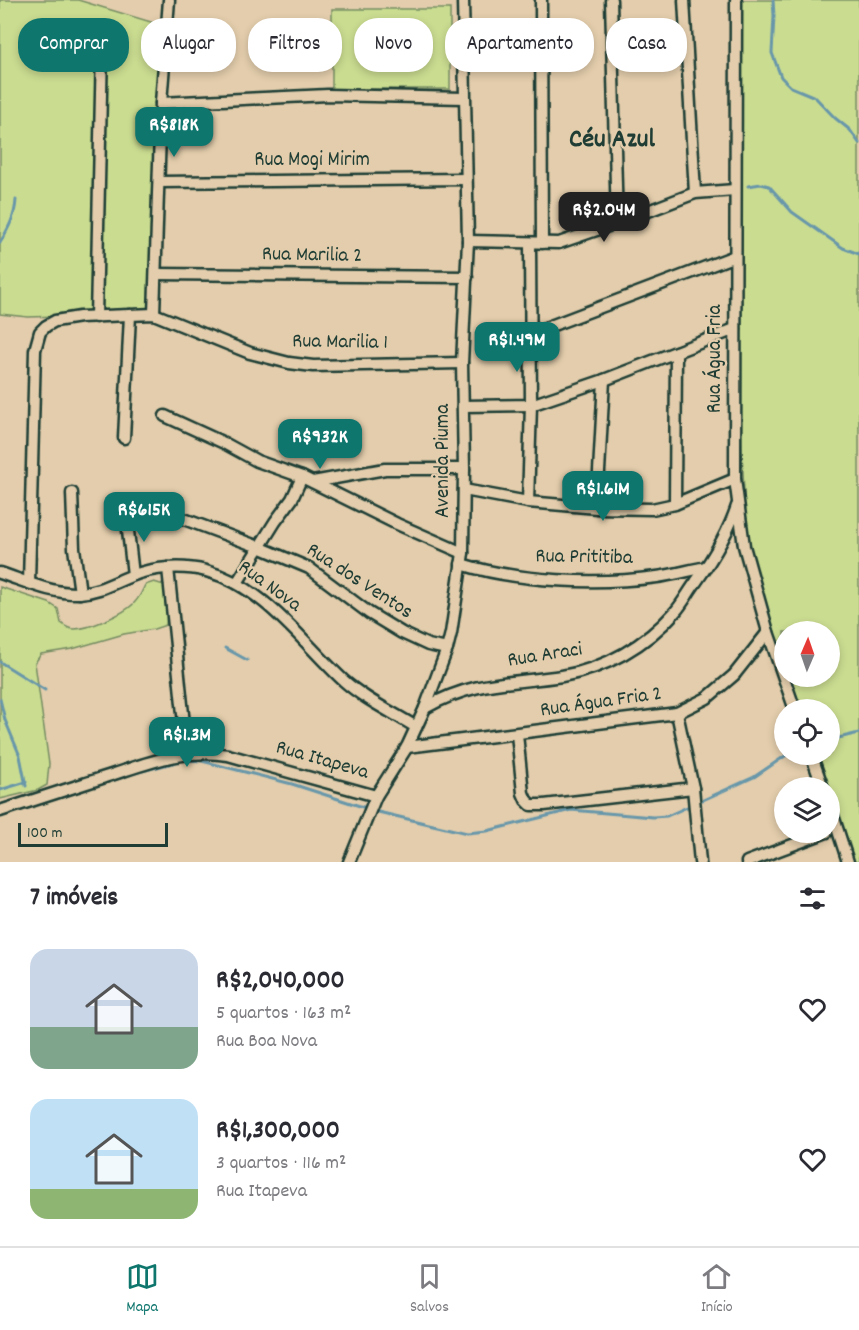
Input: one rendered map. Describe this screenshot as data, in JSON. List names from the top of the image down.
{
  "streets": {
    "street": [
      "Rua Mogi Mirim",
      "Rua Marilia 2",
      "Rua Marilia 1",
      "Rua Água Fria",
      "Avenida Piuma",
      "Rua Prititiba",
      "Rua dos Ventos",
      "Rua Nova",
      "Rua Araci",
      "Rua Água Fria 2",
      "Rua Itapeva"
    ]
  },
  "crossings": [
    ["Rua Mogi Mirim", "Avenida Piuma"],
    ["Rua Marilia 2", "Avenida Piuma"],
    ["Rua Marilia 1", "Avenida Piuma"],
    ["Rua Água Fria", "Rua Araci"],
    ["Rua Água Fria", "Rua Água Fria 2"],
    ["Avenida Piuma", "Rua Prititiba"],
    ["Avenida Piuma", "Rua dos Ventos"],
    ["Avenida Piuma", "Rua Nova"],
    ["Avenida Piuma", "Rua Araci"],
    ["Avenida Piuma", "Rua Água Fria 2"],
    ["Avenida Piuma", "Rua Itapeva"],
    ["Rua Prititiba", "Rua Araci"]
  ],
  "districts": ["Céu Azul"],
  "scale_bar": "100 m",
  "north": "top",
  "page": {
    "chip": [
      "Comprar",
      "Alugar",
      "Filtros",
      "Novo",
      "Apartamento",
      "Casa"
    ],
    "price": [
      "R$818K",
      "R$2.04M",
      "R$1.49M",
      "R$932K",
      "R$1.61M",
      "R$615K",
      "R$1.3M"
    ],
    "scale": "100 m",
    "heading": "7 imóveis",
    "list": [
      {
        "name": "R$2,040,000",
        "note": "5 quartos · 163 m² · Rua Boa Nova"
      },
      {
        "name": "R$1,300,000",
        "note": "3 quartos · 116 m² · Rua Itapeva"
      }
    ],
    "tabs": ["Mapa", "Salvos", "Início"]
  }
}
